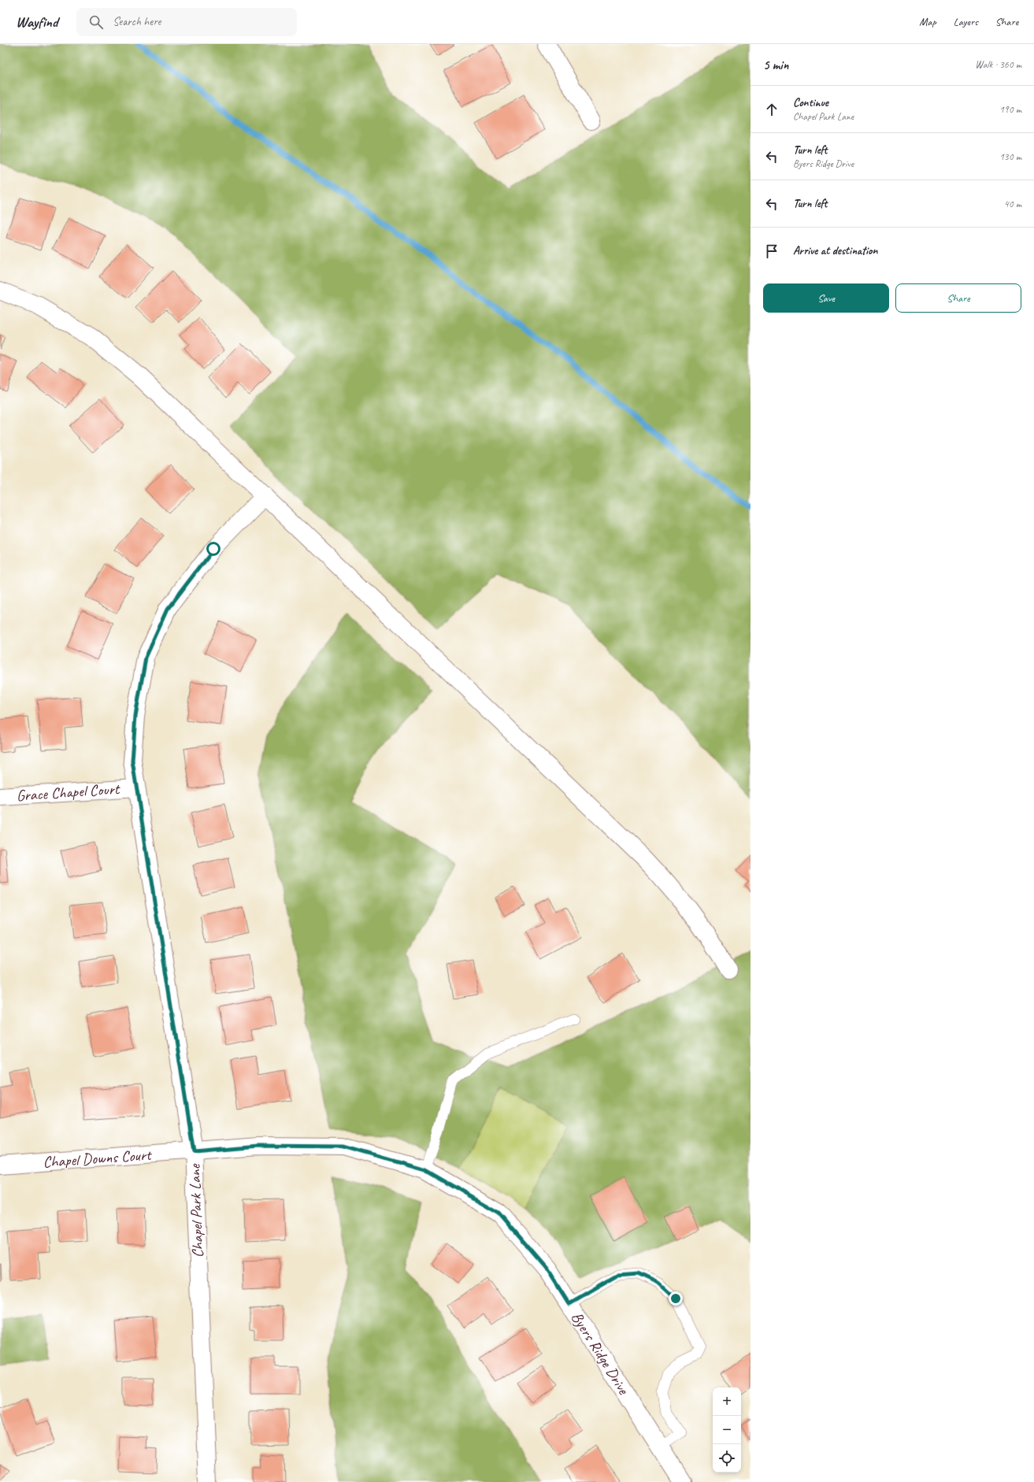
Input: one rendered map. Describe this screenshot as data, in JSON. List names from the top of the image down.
{
  "streets": {
    "street": [
      "Grace Chapel Court",
      "Chapel Downs Court",
      "Chapel Park Lane",
      "Byers Ridge Drive"
    ]
  },
  "crossings": [
    ["Grace Chapel Court", "Chapel Park Lane"],
    ["Chapel Downs Court", "Chapel Park Lane"],
    ["Chapel Downs Court", "Byers Ridge Drive"],
    ["Chapel Park Lane", "Byers Ridge Drive"]
  ],
  "page": {
    "header": "Wayfind",
    "search": "Search here",
    "nav": ["Map", "Layers", "Share"],
    "heading": ["5 min", "Walk · 360 m"],
    "list": [
      ["Continue", "Chapel Park Lane", "190 m"],
      ["Turn left", "Byers Ridge Drive", "130 m"],
      ["Turn left", "40 m"],
      "Arrive at destination"
    ],
    "buttons": ["Save", "Share"],
    "map_buttons": ["+", "−"]
  }
}
